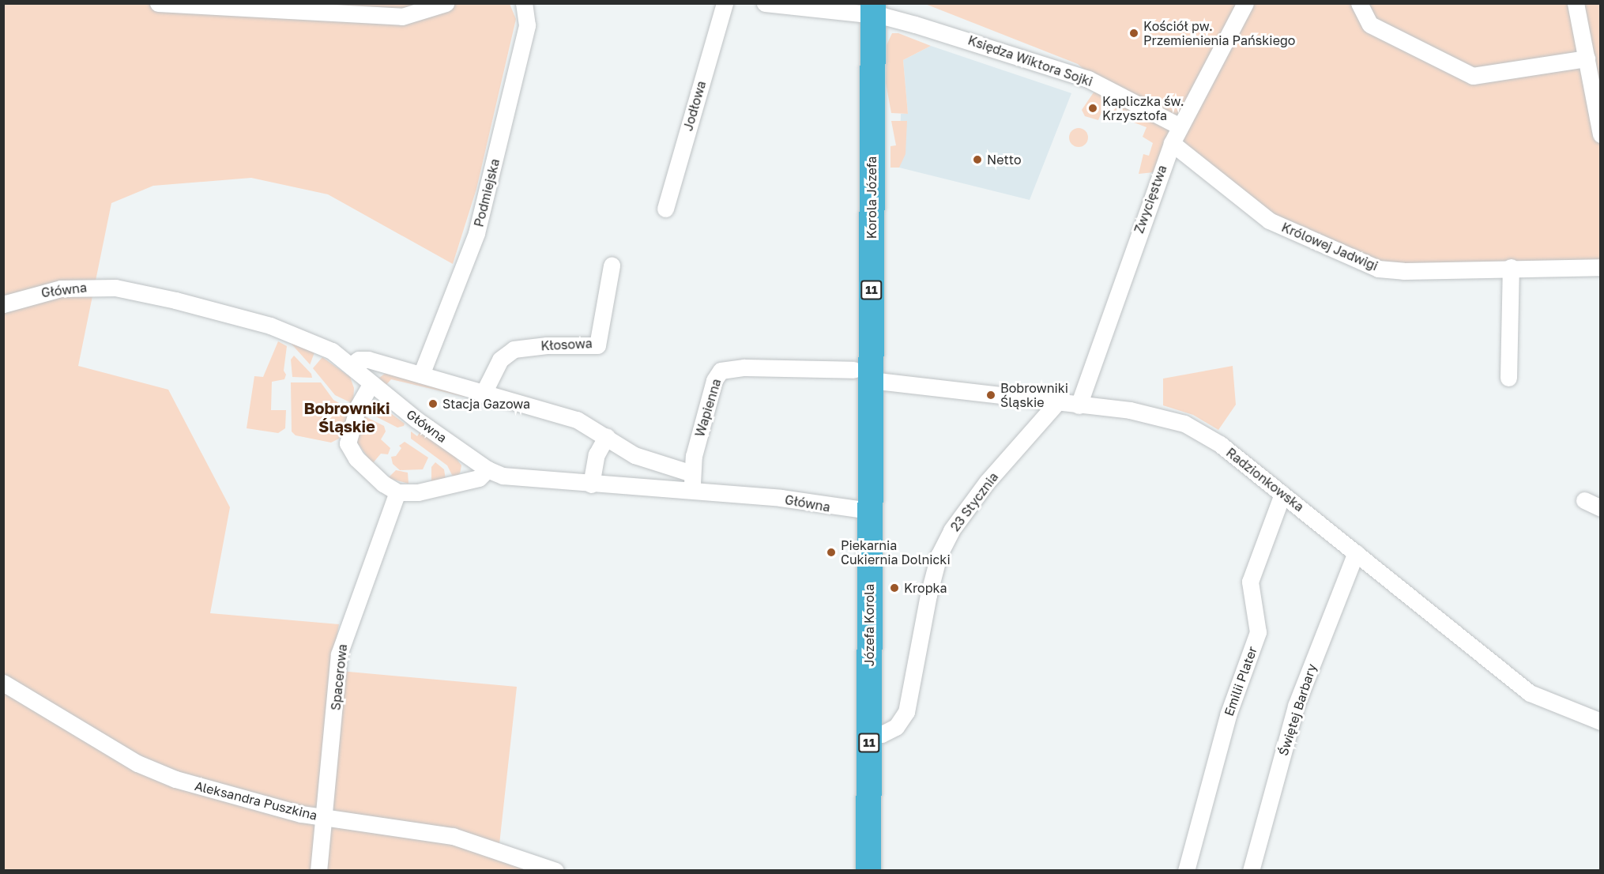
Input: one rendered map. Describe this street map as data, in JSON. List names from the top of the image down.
{
  "streets": {
    "highway": ["Korola Józefa", "11", "Józefa Korola"],
    "street": [
      "Księdza Wiktora Sojki",
      "Jodłowa",
      "Podmiejska",
      "Zwycięstwa",
      "Królowej Jadwigi",
      "Główna",
      "Kłosowa",
      "Wapienna",
      "Radzionkowska",
      "23 Stycznia",
      "Spacerowa",
      "Emilii Plater",
      "Świętej Barbary",
      "Aleksandra Puszkina"
    ]
  },
  "crossings": [
    ["Księdza Wiktora Sojki", "Korola Józefa"],
    ["Księdza Wiktora Sojki", "Zwycięstwa"],
    ["Korola Józefa", "Wapienna"],
    ["Korola Józefa", "Radzionkowska"],
    ["Korola Józefa", "Józefa Korola"],
    ["Zwycięstwa", "Królowej Jadwigi"],
    ["Zwycięstwa", "Radzionkowska"],
    ["Główna", "Wapienna"],
    ["Główna", "Józefa Korola"],
    ["Wapienna", "Radzionkowska"],
    ["Wapienna", "Józefa Korola"],
    ["Radzionkowska", "23 Stycznia"],
    ["Radzionkowska", "Józefa Korola"],
    ["Radzionkowska", "Emilii Plater"],
    ["Radzionkowska", "Świętej Barbary"],
    ["23 Stycznia", "Józefa Korola"],
    ["Spacerowa", "Aleksandra Puszkina"]
  ],
  "districts": ["Bobrowniki Śląskie"],
  "places": [
    "Kościół pw. Przemienienia Pańskiego",
    "Kapliczka św. Krzysztofa",
    "Netto",
    "Bobrowniki Śląskie",
    "Stacja Gazowa",
    "Piekarnia Cukiernia Dolnicki",
    "Kropka"
  ]
}
